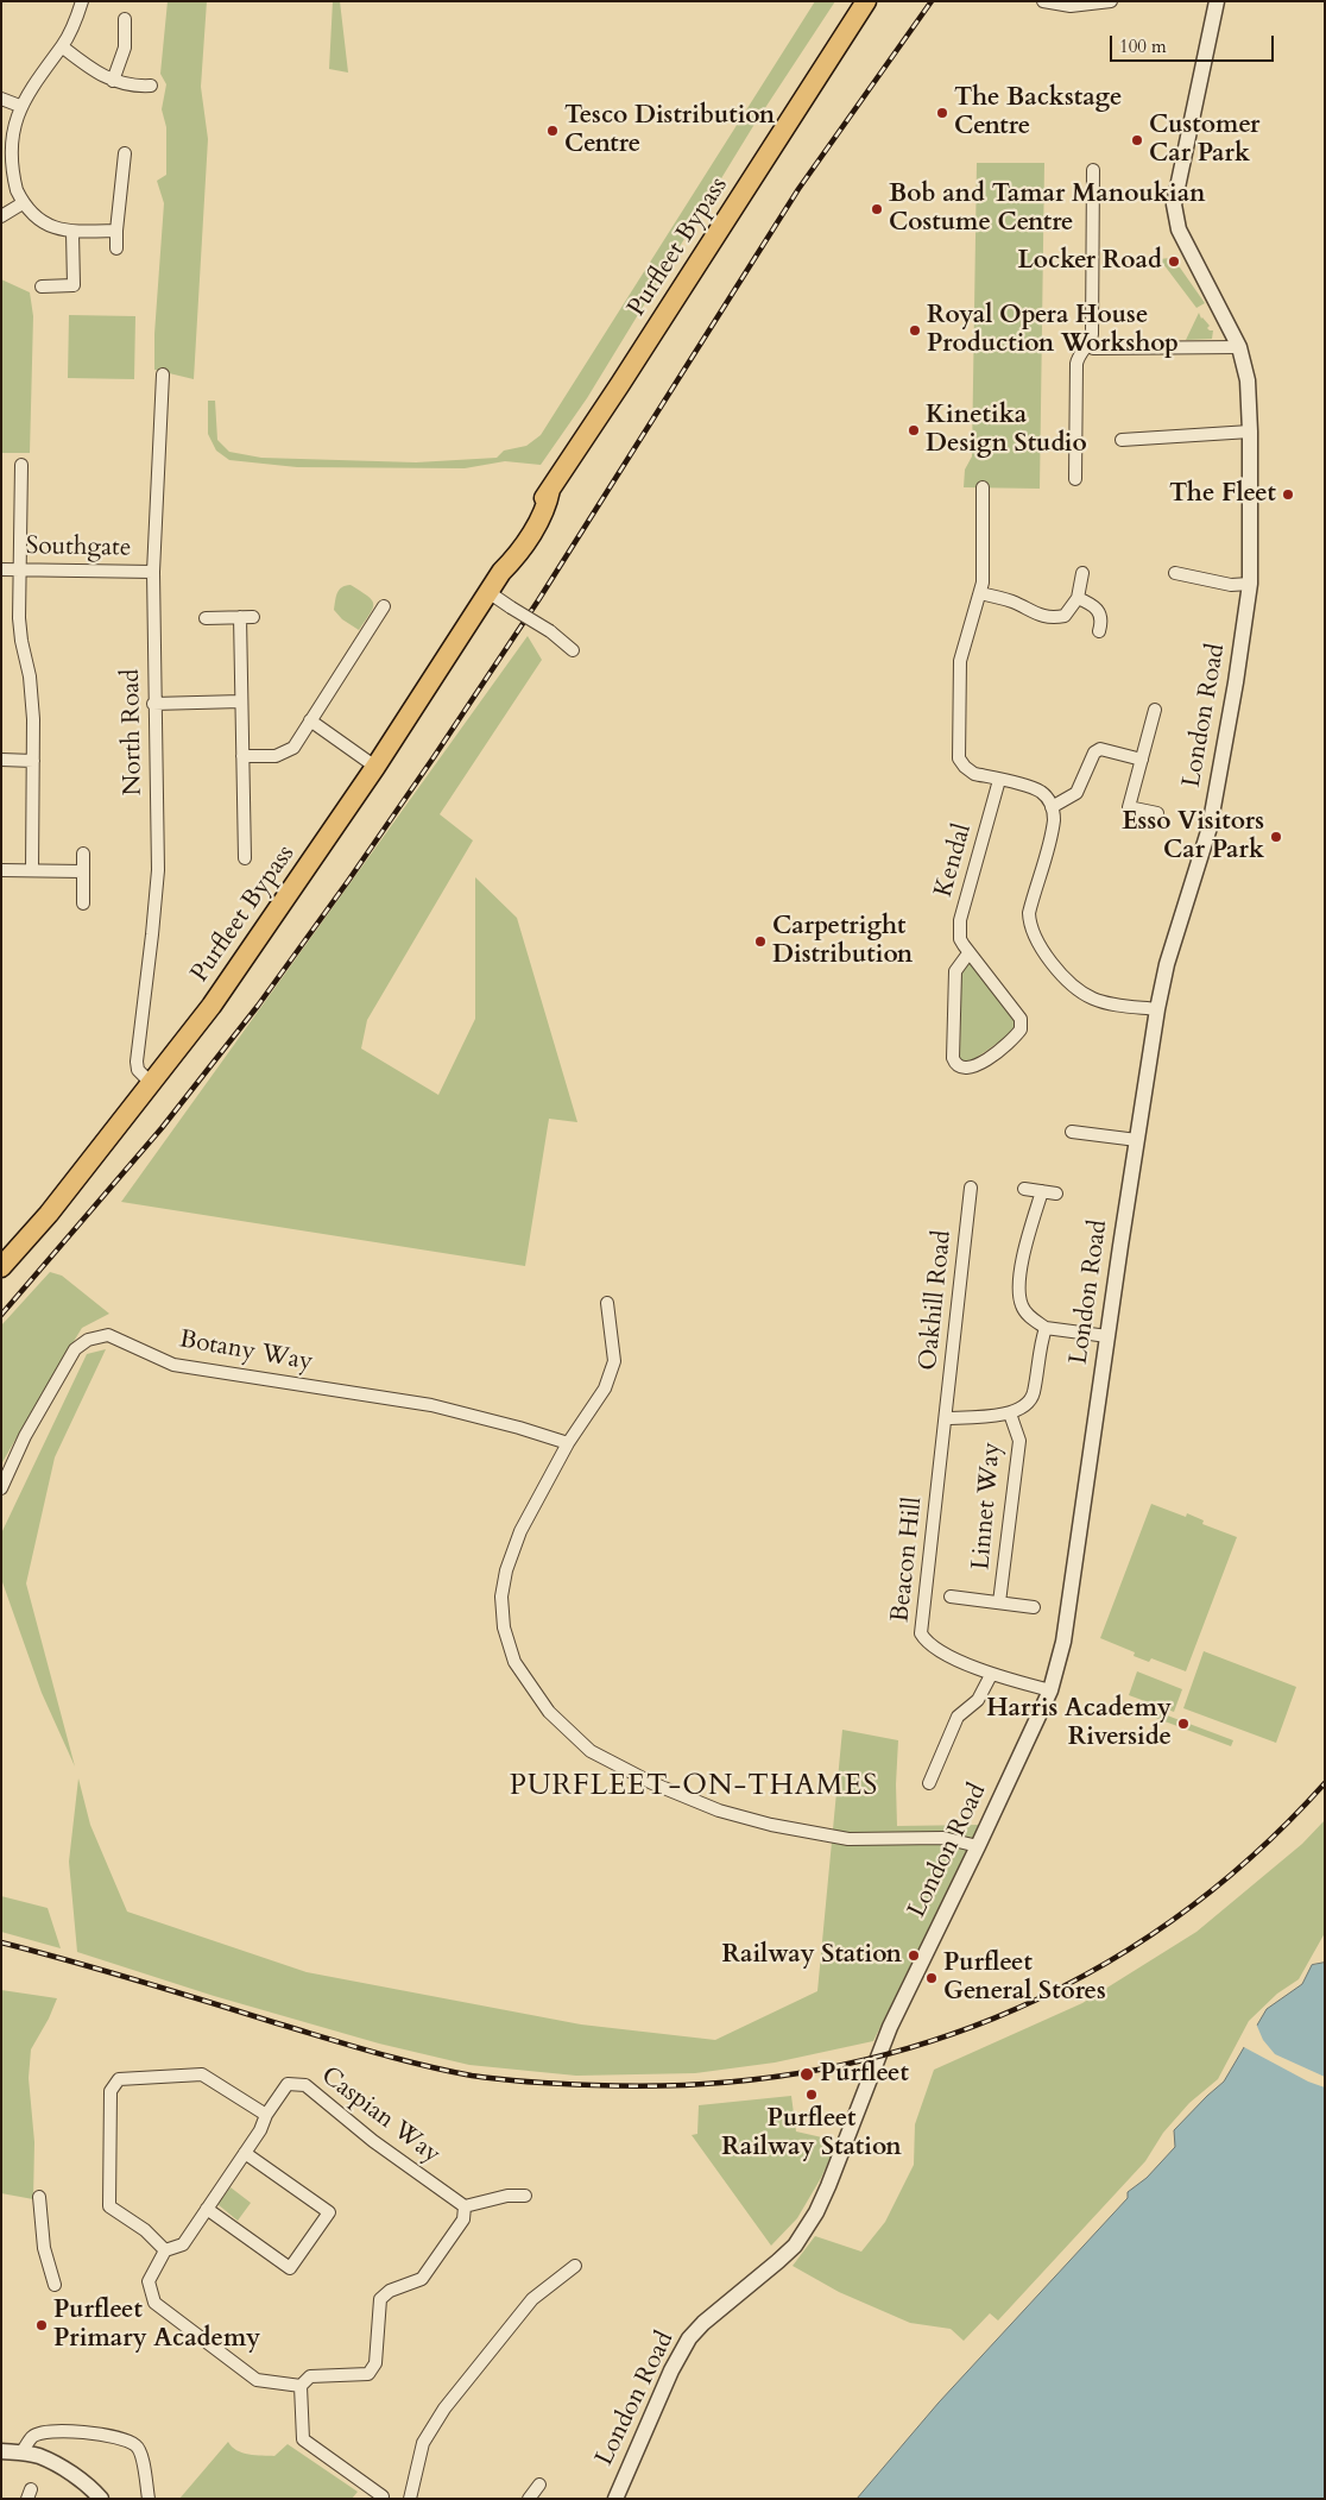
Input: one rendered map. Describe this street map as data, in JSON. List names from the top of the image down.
{
  "streets": {
    "main road": ["Purfleet Bypass"],
    "street": [
      "Southgate",
      "London Road",
      "North Road",
      "Kendal",
      "Oakhill Road",
      "Botany Way",
      "Linnet Way",
      "Beacon Hill",
      "Caspian Way"
    ]
  },
  "crossings": [
    ["Purfleet Bypass", "North Road"],
    ["Southgate", "North Road"],
    ["London Road", "Beacon Hill"],
    ["Oakhill Road", "Linnet Way"],
    ["Oakhill Road", "Beacon Hill"],
    ["Linnet Way", "Beacon Hill"]
  ],
  "districts": ["PURFLEET-ON-THAMES"],
  "places": [
    "The Backstage Centre",
    "Tesco Distribution Centre",
    "Customer Car Park",
    "Bob and Tamar Manoukian Costume Centre",
    "Locker Road",
    "Royal Opera House Production Workshop",
    "Kinetika Design Studio",
    "The Fleet",
    "Esso Visitors Car Park",
    "Carpetright Distribution",
    "Harris Academy Riverside",
    "Railway Station",
    "Purfleet General Stores",
    "Purfleet",
    "Purfleet Railway Station",
    "Purfleet Primary Academy"
  ],
  "scale_bar": "100 m"
}
